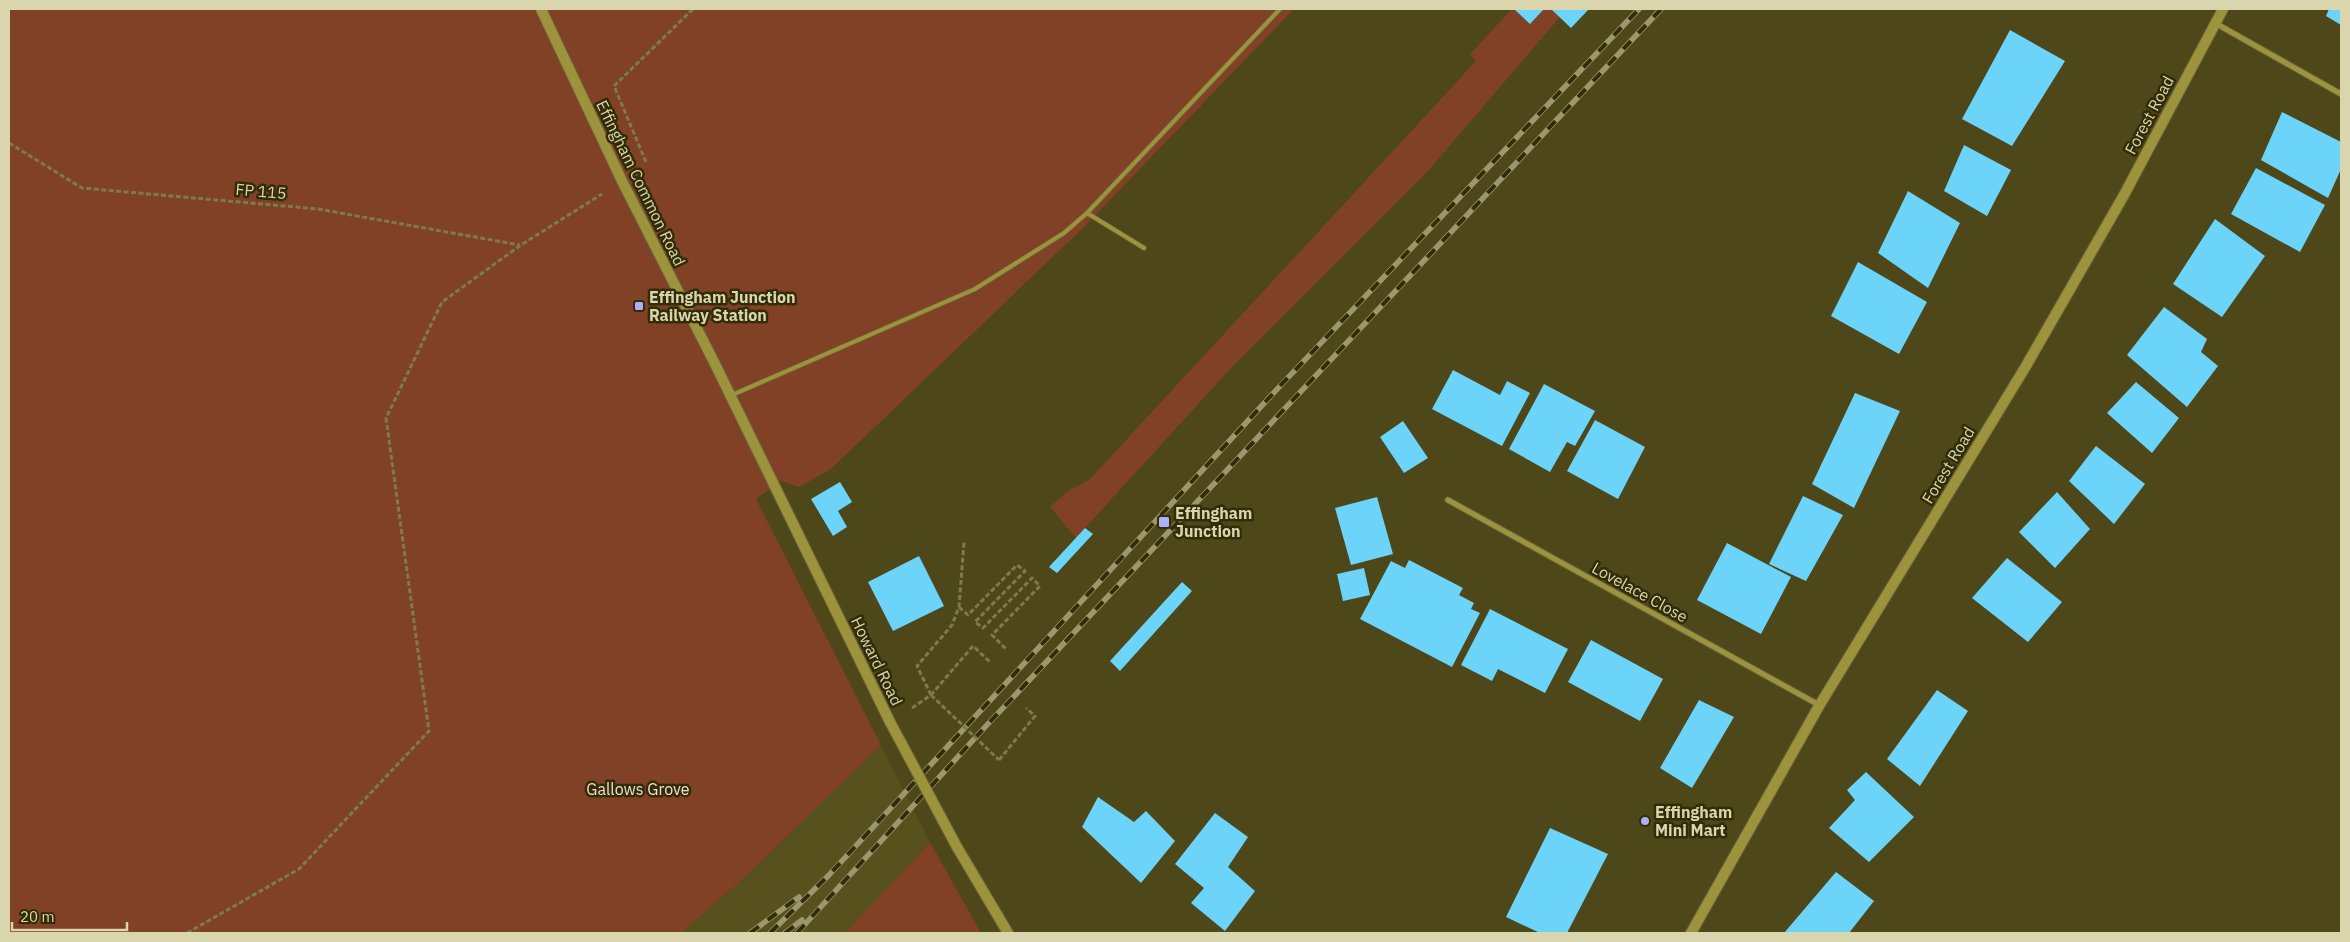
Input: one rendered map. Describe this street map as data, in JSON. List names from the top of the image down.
{
  "streets": {
    "street": [
      "Forest Road",
      "Effingham Common Road",
      "Lovelace Close",
      "Howard Road"
    ],
    "path": ["FP 115"]
  },
  "crossings": [
    ["Forest Road", "Lovelace Close"],
    ["Effingham Common Road", "Howard Road"]
  ],
  "parks": ["Gallows Grove"],
  "places": {
    "transit": ["Effingham Junction Railway Station", "Effingham Junction"],
    "other": ["Effingham Mini Mart"]
  },
  "scale_bar": "20 m"
}
